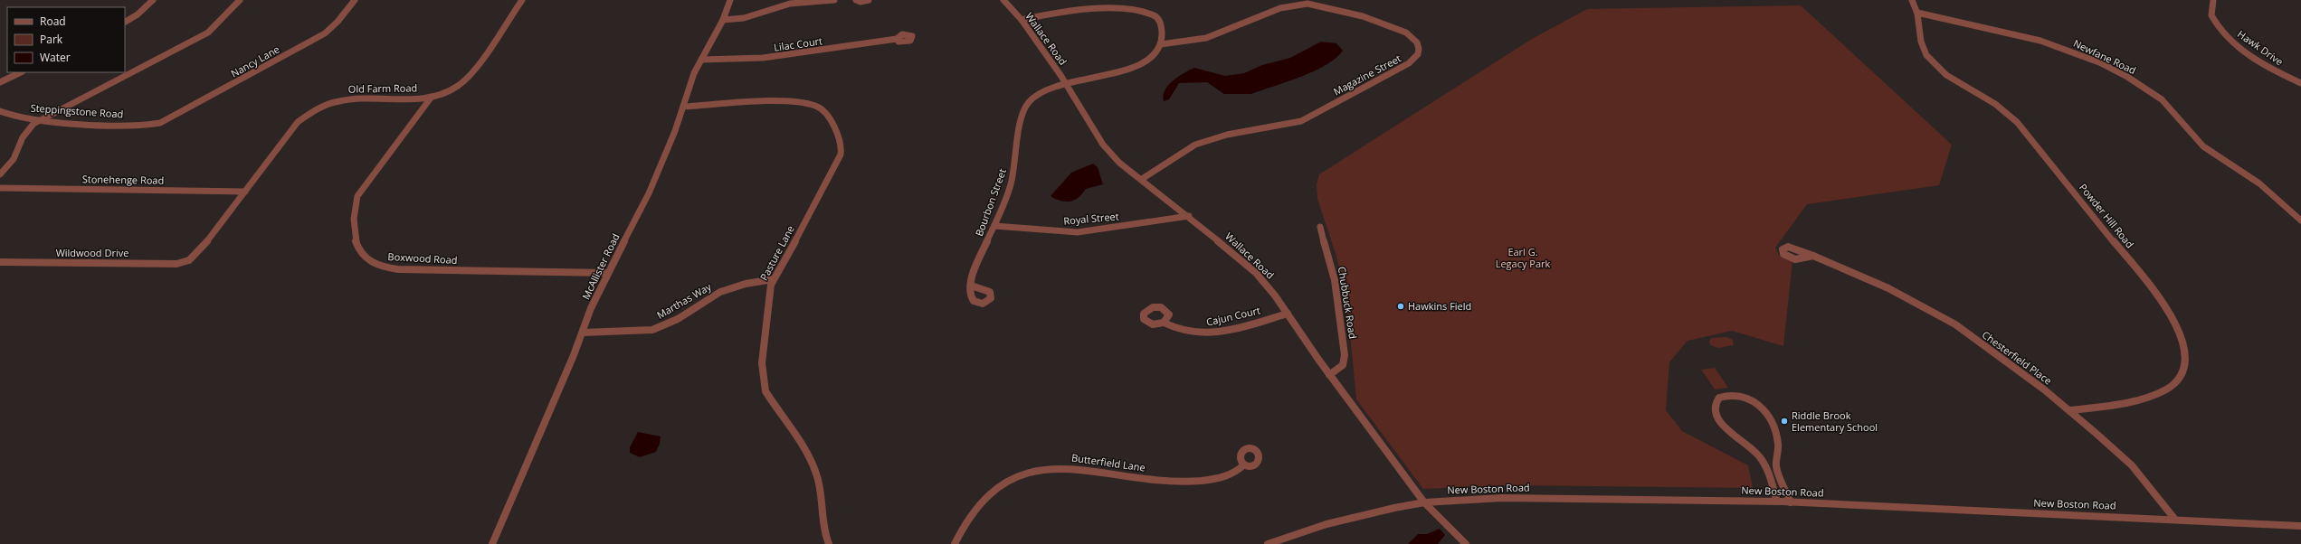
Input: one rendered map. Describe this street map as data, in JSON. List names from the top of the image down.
{
  "streets": {
    "street": [
      "Wallace Road",
      "Lilac Court",
      "Hawk Drive",
      "Newfane Road",
      "Nancy Lane",
      "Magazine Street",
      "Old Farm Road",
      "Steppingstone Road",
      "Stonehenge Road",
      "Bourbon Street",
      "Powder Hill Road",
      "Royal Street",
      "Wildwood Drive",
      "Pasture Lane",
      "Boxwood Road",
      "McAllister Road",
      "Marthas Way",
      "Chubbuck Road",
      "Cajun Court",
      "Chesterfield Place",
      "Butterfield Lane",
      "New Boston Road"
    ]
  },
  "crossings": [
    ["Wallace Road", "Magazine Street"],
    ["Wallace Road", "Bourbon Street"],
    ["Wallace Road", "Royal Street"],
    ["Wallace Road", "Chubbuck Road"],
    ["Wallace Road", "Cajun Court"],
    ["Wallace Road", "New Boston Road"],
    ["Lilac Court", "McAllister Road"],
    ["Newfane Road", "Powder Hill Road"],
    ["Nancy Lane", "Steppingstone Road"],
    ["Magazine Street", "Bourbon Street"],
    ["Old Farm Road", "Stonehenge Road"],
    ["Old Farm Road", "Wildwood Drive"],
    ["Old Farm Road", "Boxwood Road"],
    ["Bourbon Street", "Royal Street"],
    ["Powder Hill Road", "Chesterfield Place"],
    ["Pasture Lane", "McAllister Road"],
    ["Pasture Lane", "Marthas Way"],
    ["Boxwood Road", "McAllister Road"],
    ["McAllister Road", "Marthas Way"],
    ["Chesterfield Place", "New Boston Road"]
  ],
  "parks": ["Earl G. Legacy Park"],
  "places": ["Hawkins Field", "Riddle Brook Elementary School"],
  "legend": ["Road", "Park", "Water"]
}
